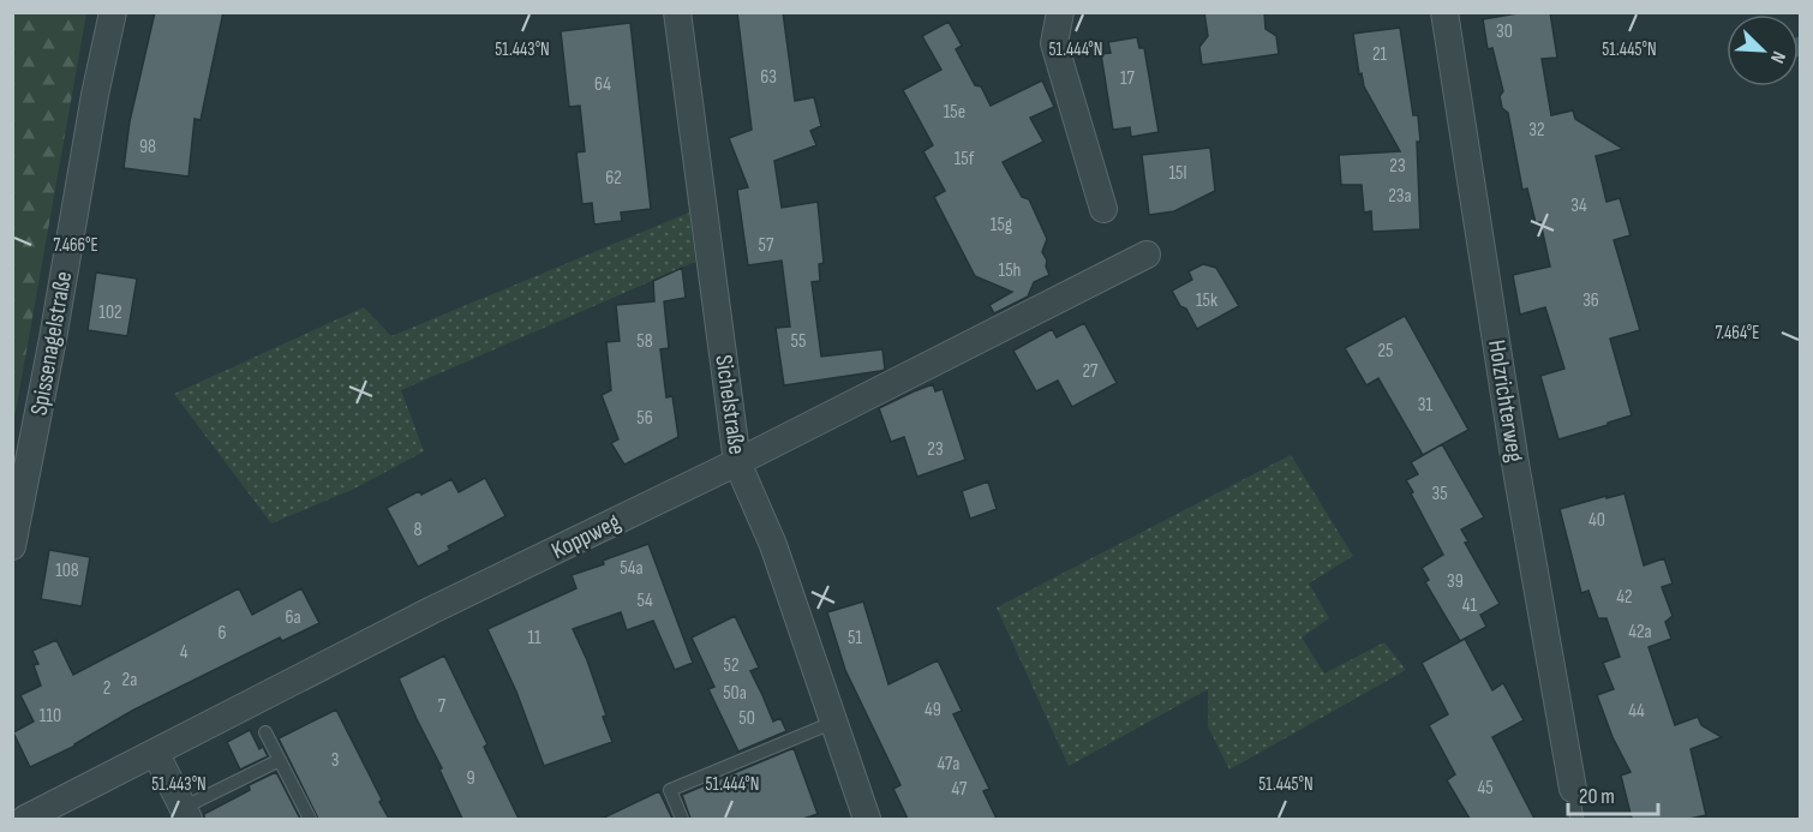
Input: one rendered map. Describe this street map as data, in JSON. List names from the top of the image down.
{
  "streets": {
    "street": [
      "Spissenagelstraße",
      "Holzrichterweg",
      "Sichelstraße",
      "Koppweg"
    ]
  },
  "crossings": [
    ["Sichelstraße", "Koppweg"]
  ],
  "house_numbers": [
    "30",
    "21",
    "63",
    "17",
    "64",
    "15e",
    "32",
    "98",
    "15f",
    "23",
    "15l",
    "62",
    "23a",
    "34",
    "15g",
    "57",
    "15h",
    "15k",
    "36",
    "102",
    "58",
    "55",
    "25",
    "27",
    "31",
    "56",
    "23",
    "35",
    "40",
    "8",
    "54a",
    "108",
    "39",
    "42",
    "54",
    "41",
    "6a",
    "42a",
    "6",
    "11",
    "51",
    "4",
    "52",
    "2a",
    "2",
    "50a",
    "7",
    "49",
    "44",
    "110",
    "50",
    "3",
    "47a",
    "9",
    "45",
    "47"
  ],
  "scale_bar": "20 m",
  "north": "bottom right",
  "coordinates": [
    "51.443°N",
    "51.444°N",
    "51.445°N",
    "7.466°E",
    "7.464°E"
  ]
}
